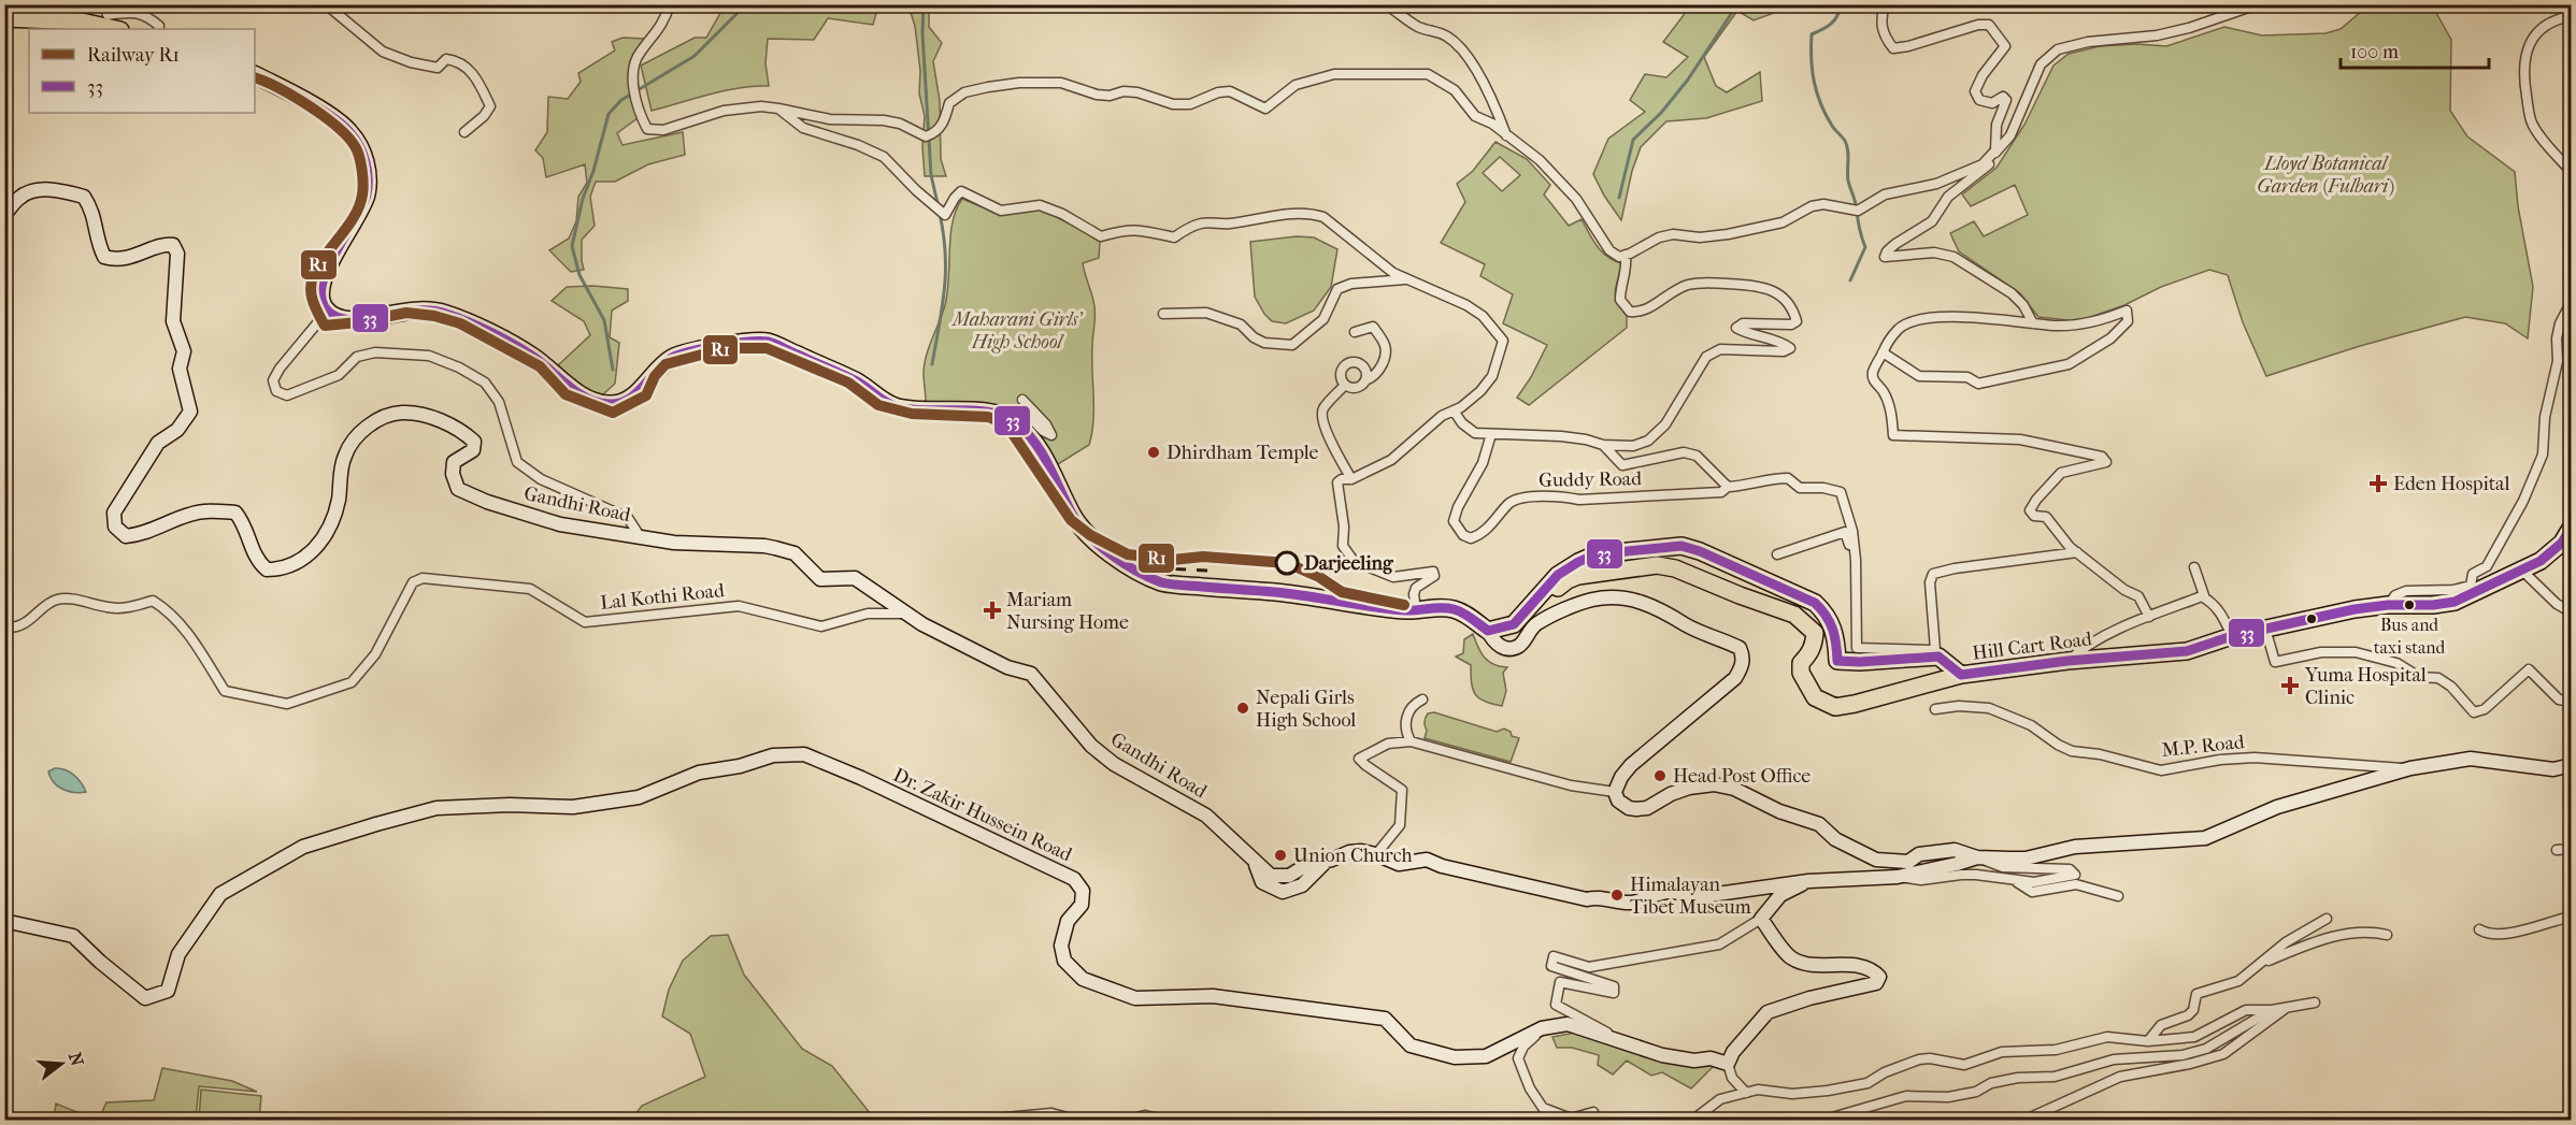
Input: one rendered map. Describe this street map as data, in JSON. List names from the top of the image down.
{
  "streets": {
    "highway": ["Hill Cart Road"],
    "main road": ["Gandhi Road", "Dr. Zakir Hussein Road"],
    "street": ["Guddy Road", "Lal Kothi Road", "M.P. Road"]
  },
  "crossings": [
    ["Gandhi Road", "Lal Kothi Road"]
  ],
  "parks": ["Lloyd Botanical Garden (Fulbari)", "Maharani Girls' High School"],
  "places": {
    "other": [
      "Dhirdham Temple",
      "Darjeeling",
      "Bus and taxi stand",
      "Nepali Girls High School",
      "Head Post Office",
      "Union Church",
      "Himalayan Tibet Museum"
    ],
    "health": ["Eden Hospital", "Mariam Nursing Home", "Yuma Hospital Clinic"]
  },
  "lines": ["transit line 33", "rail line R1"],
  "legend": ["Railway R1", "33"],
  "scale_bar": "100 m",
  "north": "right"
}
